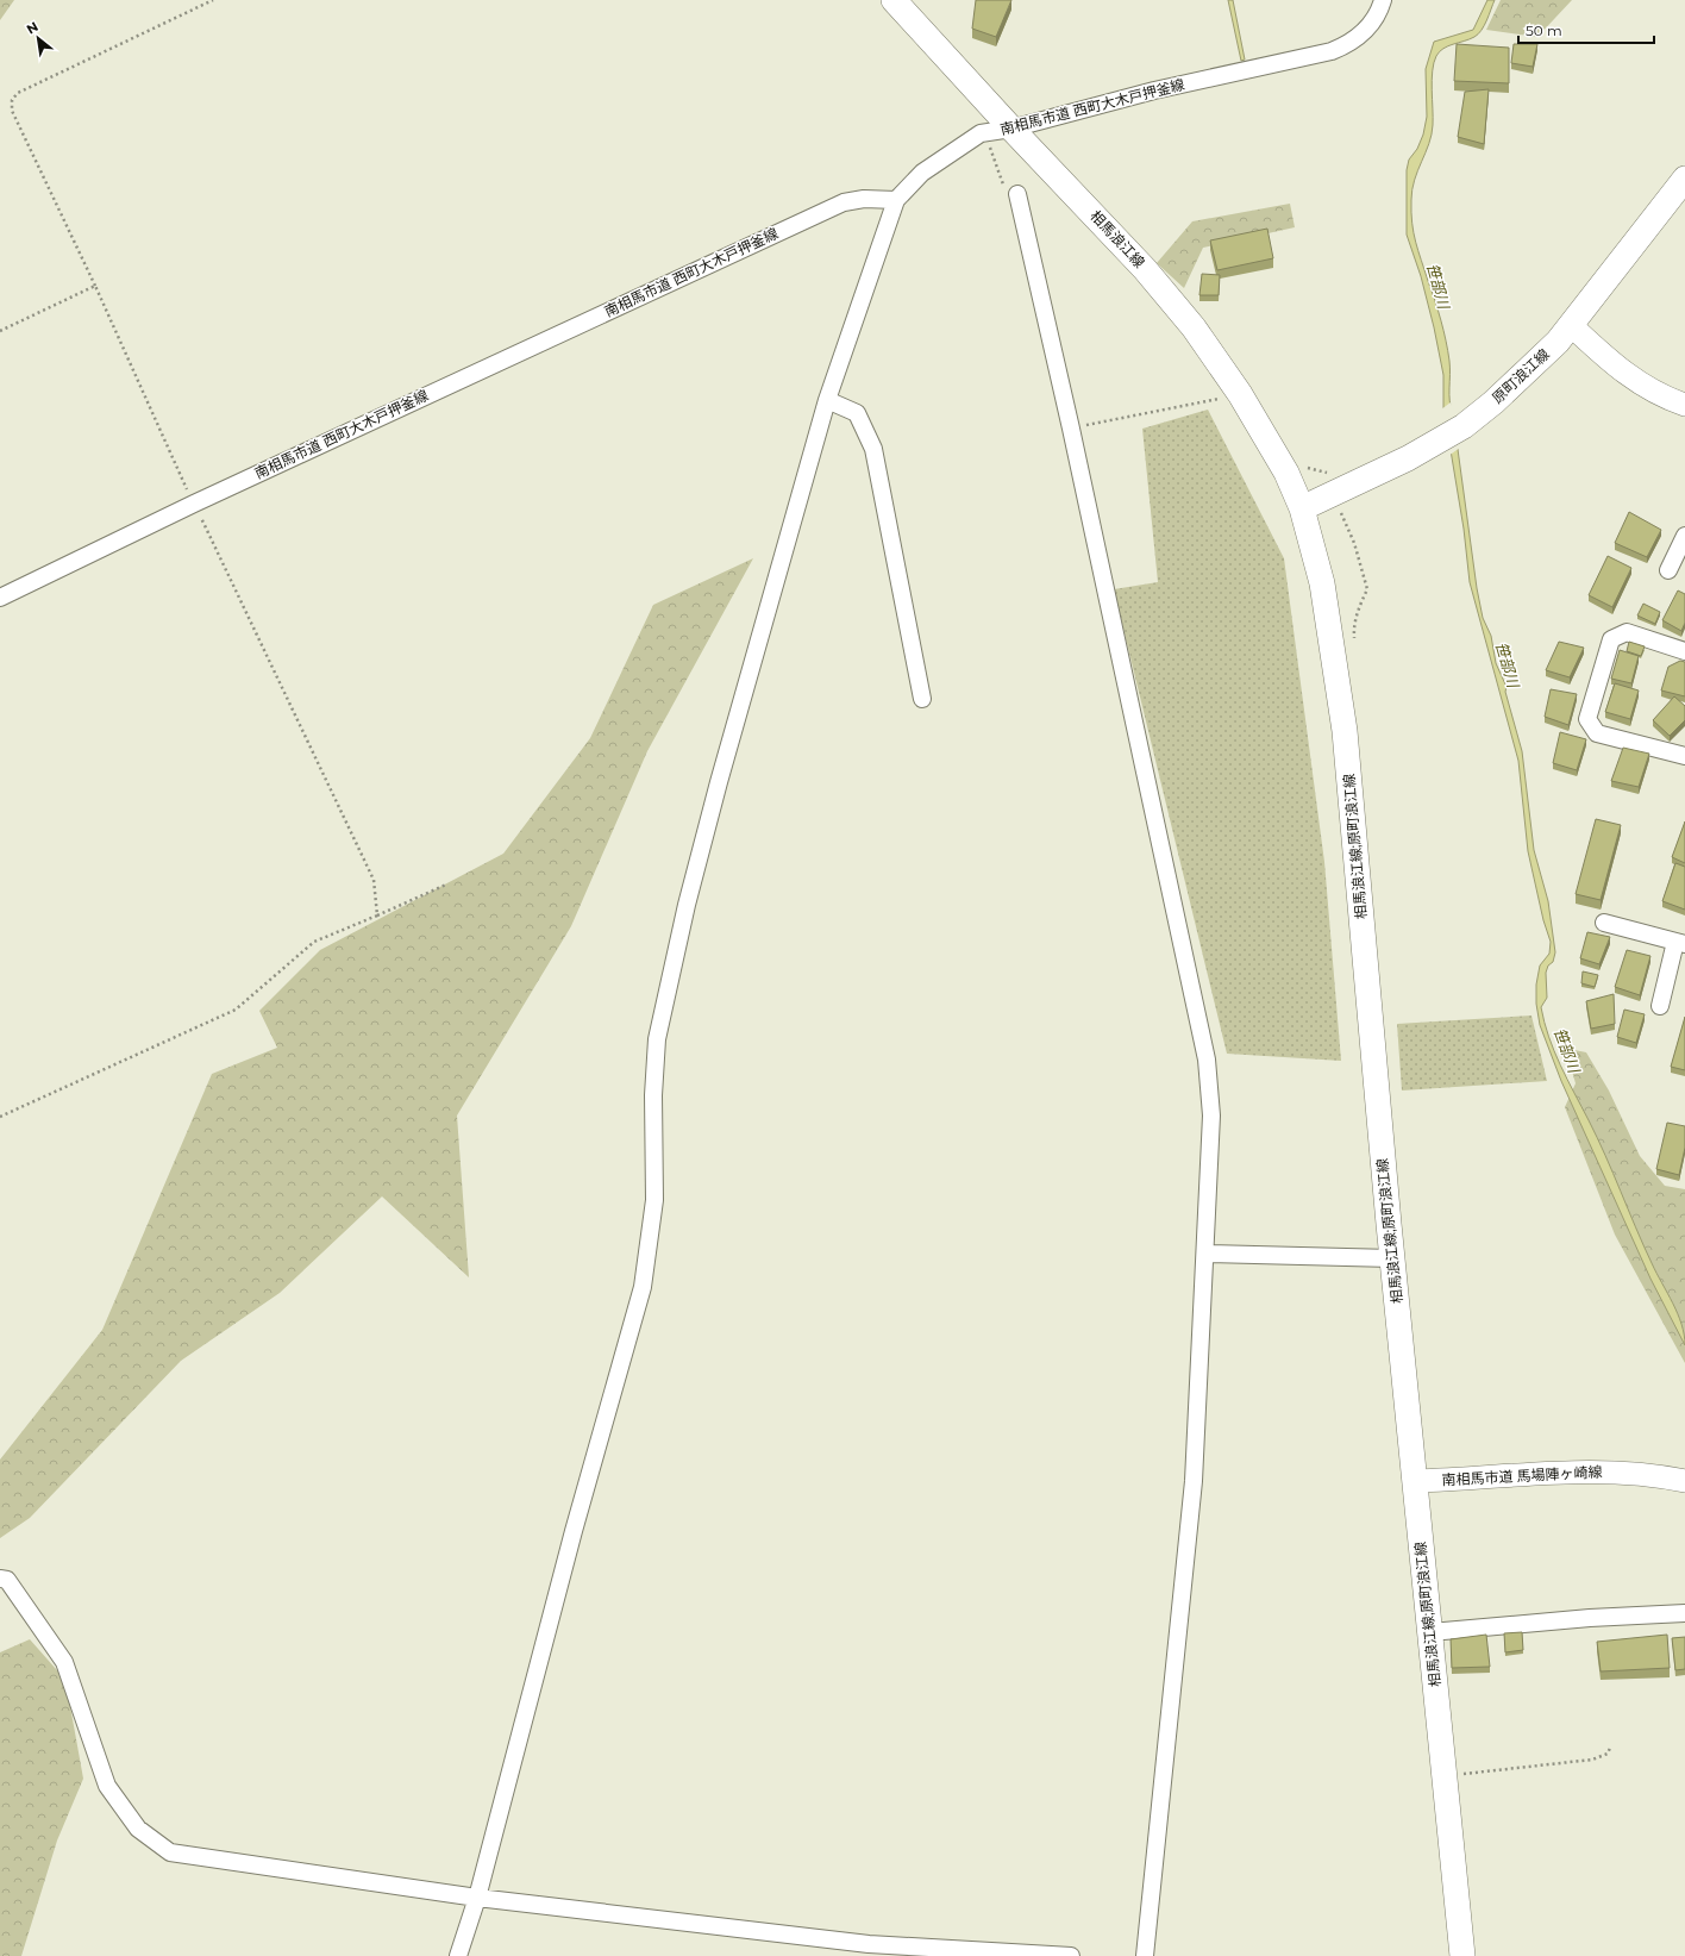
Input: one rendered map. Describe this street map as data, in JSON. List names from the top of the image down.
{
  "streets": {
    "main road": ["相馬浪江線", "原町浪江線", "相馬浪江線;原町浪江線"],
    "street": ["南相馬市道 西町大木戸押釜線", "南相馬市道 馬場陣ヶ崎線"]
  },
  "crossings": [
    ["南相馬市道 西町大木戸押釜線", "相馬浪江線"],
    ["相馬浪江線", "原町浪江線"],
    ["相馬浪江線", "相馬浪江線;原町浪江線"],
    ["原町浪江線", "相馬浪江線;原町浪江線"],
    ["相馬浪江線;原町浪江線", "南相馬市道 馬場陣ヶ崎線"]
  ],
  "water": ["笹部川"],
  "scale_bar": "50 m",
  "north": "top left"
}
